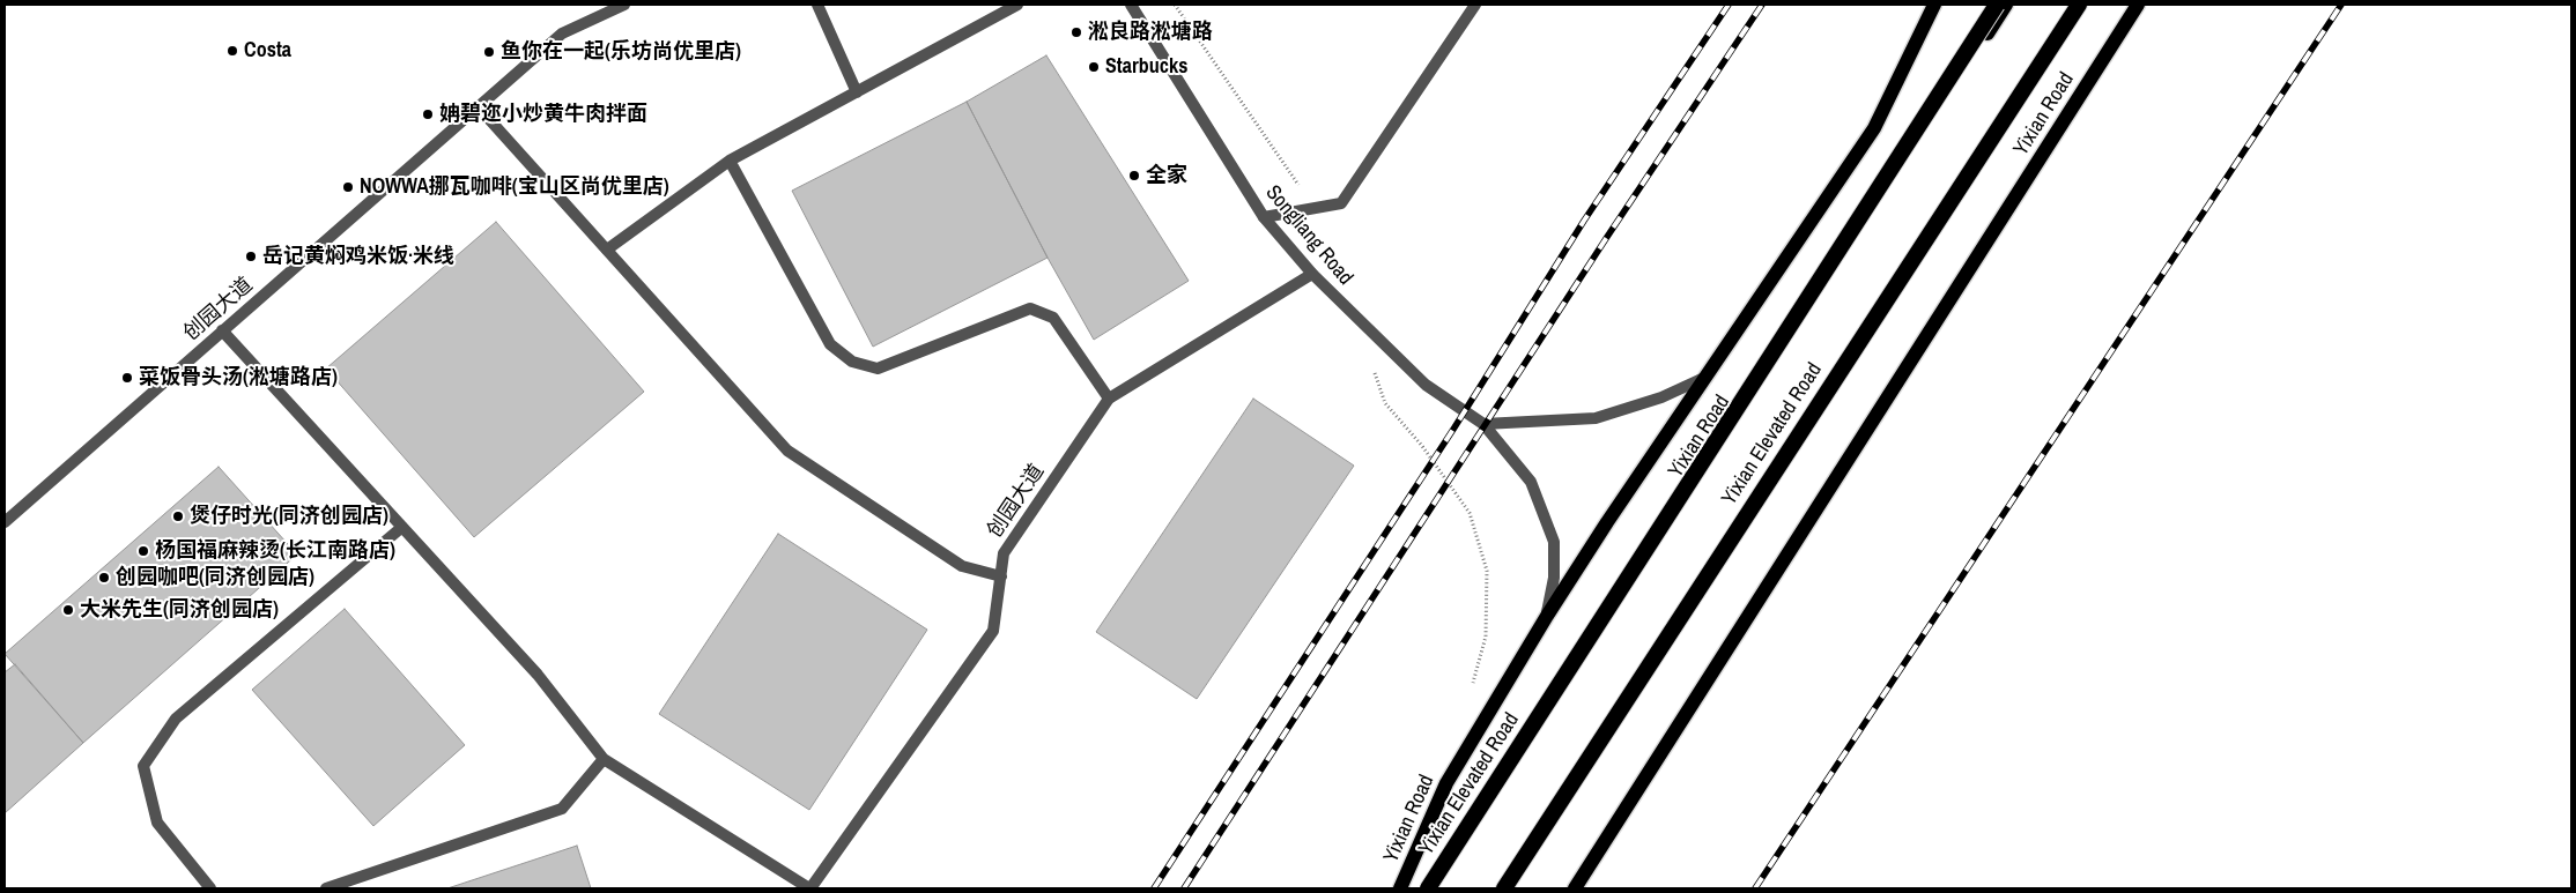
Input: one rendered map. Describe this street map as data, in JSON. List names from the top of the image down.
{
  "streets": {
    "highway": ["Yixian Elevated Road"],
    "main road": ["Yixian Road"],
    "street": ["Songliang Road", "创园大道"]
  },
  "crossings": [
    ["Yixian Road", "Songliang Road"],
    ["Songliang Road", "创园大道"]
  ],
  "places": [
    "淞良路淞塘路",
    "Costa",
    "鱼你在一起(乐坊尚优里店)",
    "Starbucks",
    "姌碧迩小炒黄牛肉拌面",
    "全家",
    "NOWWA挪瓦咖啡(宝山区尚优里店)",
    "岳记黄焖鸡米饭·米线",
    "菜饭骨头汤(淞塘路店)",
    "煲仔时光(同济创园店)",
    "杨国福麻辣烫(长江南路店)",
    "创园咖吧(同济创园店)",
    "大米先生(同济创园店)"
  ]
}
